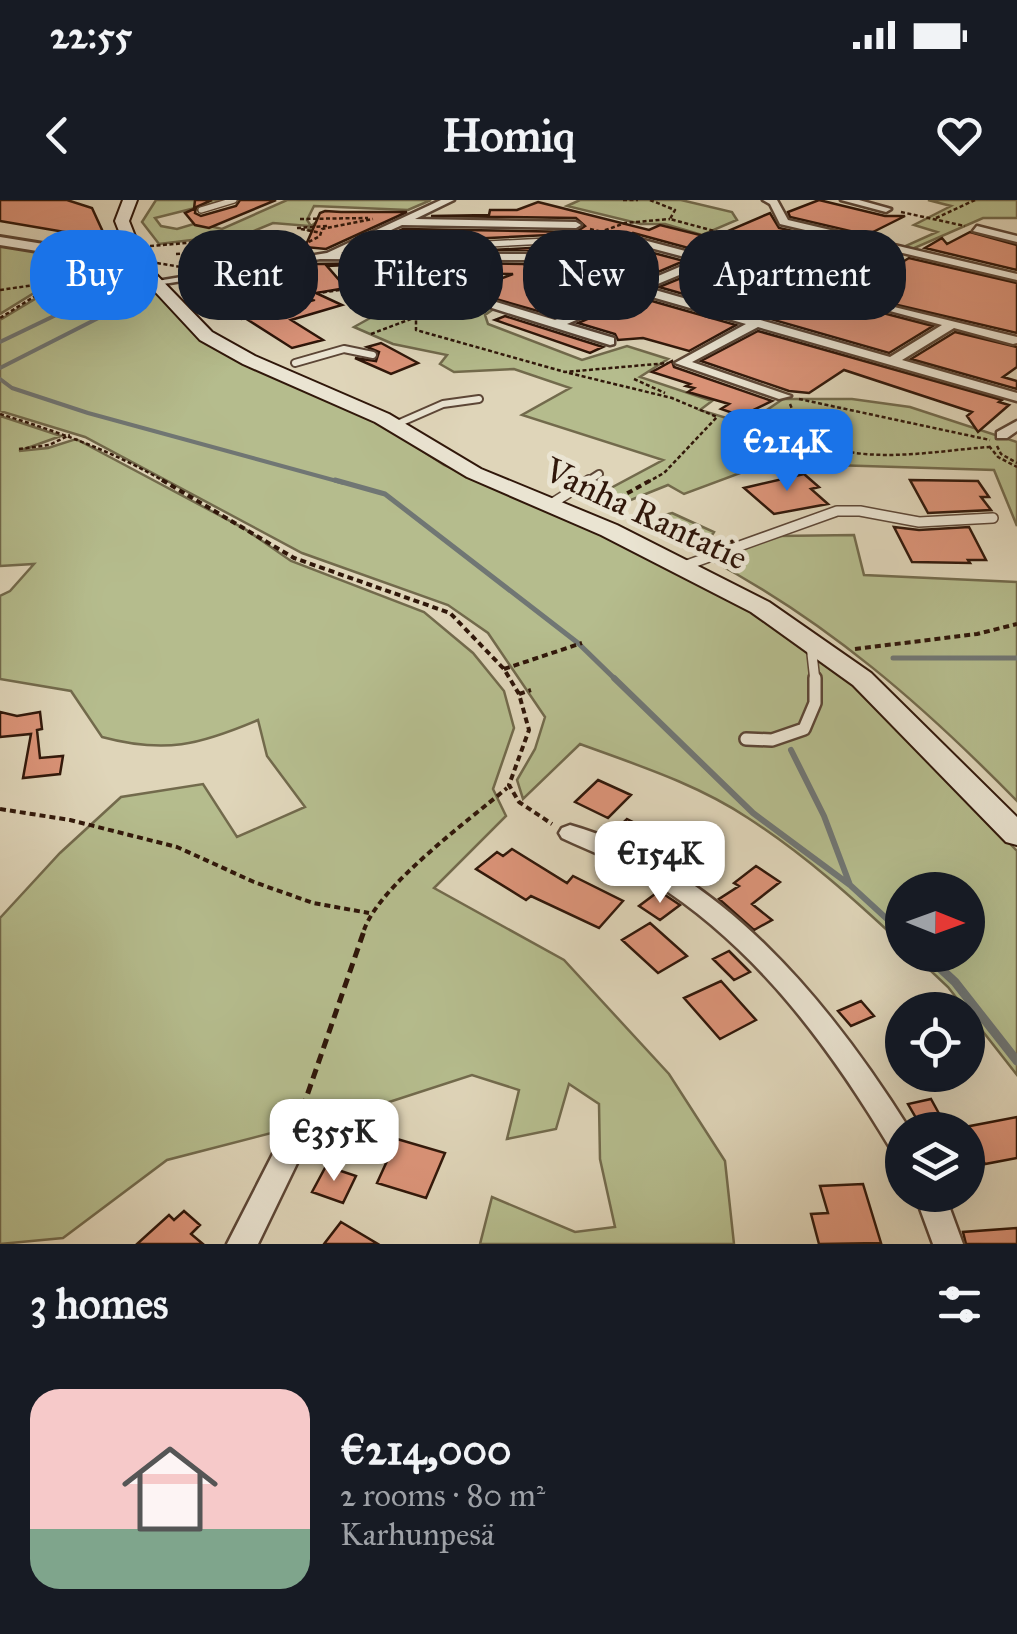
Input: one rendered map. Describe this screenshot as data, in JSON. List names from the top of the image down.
{
  "streets": {
    "main road": ["Vanha Rantatie"]
  },
  "north": "right",
  "page": {
    "status": "22:55",
    "header": "Homiq",
    "chip": [
      "Buy",
      "Rent",
      "Filters",
      "New",
      "Apartment"
    ],
    "price": ["€214K", "€154K", "€355K"],
    "heading": "3 homes",
    "list": [
      {
        "name": "€214,000",
        "note": "2 rooms · 80 m² · Karhunpesä"
      }
    ]
  }
}
